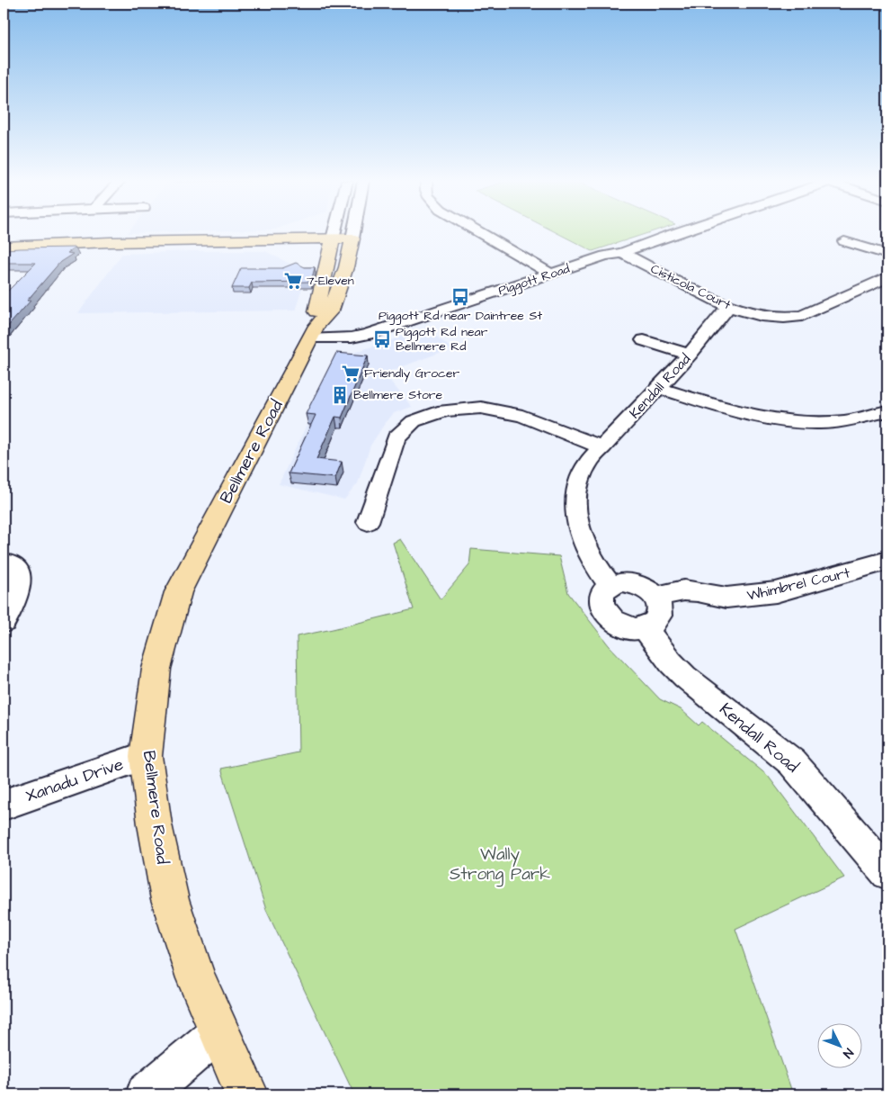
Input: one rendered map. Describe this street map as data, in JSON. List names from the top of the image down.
{
  "streets": {
    "main road": ["Bellmere Road"],
    "street": [
      "Piggott Road",
      "Cisticola Court",
      "Kendall Road",
      "Whimbrel Court",
      "Xanadu Drive"
    ]
  },
  "crossings": [
    ["Piggott Road", "Cisticola Court"],
    ["Piggott Road", "Bellmere Road"],
    ["Cisticola Court", "Kendall Road"],
    ["Kendall Road", "Whimbrel Court"],
    ["Bellmere Road", "Xanadu Drive"]
  ],
  "parks": ["Wally Strong Park"],
  "places": {
    "supermarket": ["7-Eleven", "Friendly Grocer"],
    "bus stop": ["Piggott Rd near Daintree St", "Piggott Rd near Bellmere Rd"],
    "building": ["Bellmere Store"]
  },
  "north": "bottom right"
}
